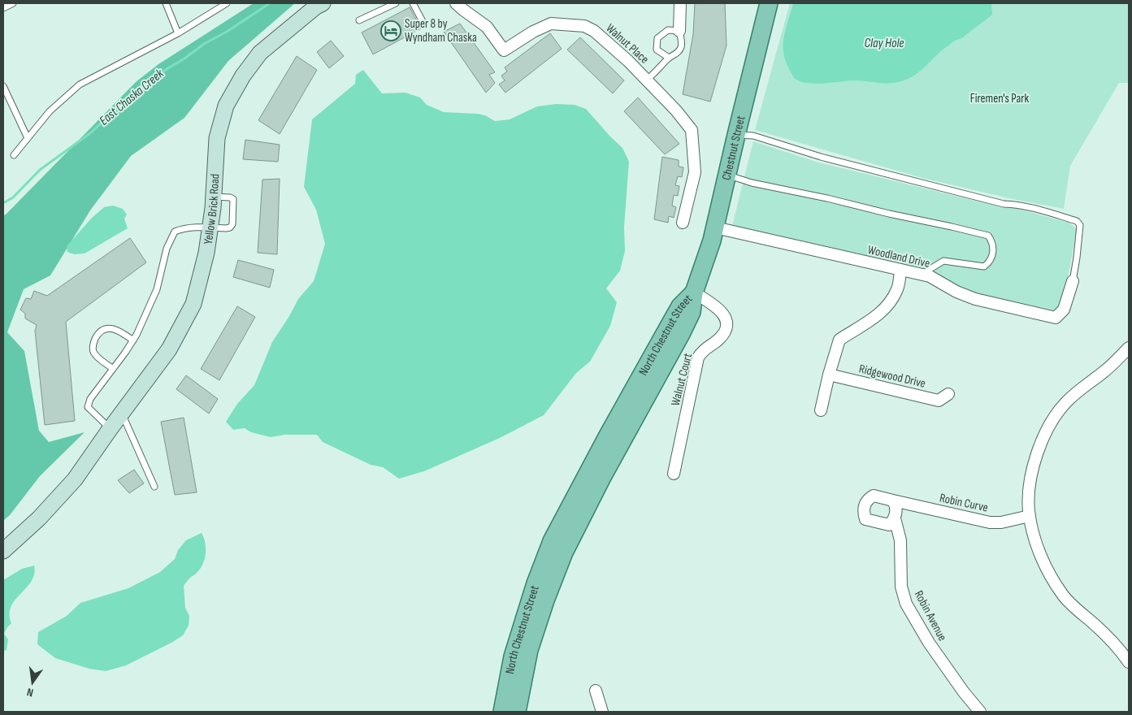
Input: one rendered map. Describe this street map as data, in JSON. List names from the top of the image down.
{
  "streets": {
    "main road": ["Chestnut Street", "North Chestnut Street"],
    "street": [
      "Walnut Place",
      "Yellow Brick Road",
      "Woodland Drive",
      "Ridgewood Drive",
      "Walnut Court",
      "Robin Curve",
      "Robin Avenue"
    ]
  },
  "crossings": [
    ["Chestnut Street", "Woodland Drive"],
    ["Chestnut Street", "North Chestnut Street"],
    ["Chestnut Street", "Walnut Court"],
    ["North Chestnut Street", "Walnut Court"],
    ["Robin Curve", "Robin Avenue"]
  ],
  "water": ["Clay Hole", "East Chaska Creek"],
  "parks": ["Firemen's Park"],
  "places": {
    "hotel": ["Super 8 by Wyndham Chaska"]
  },
  "north": "bottom"
}
